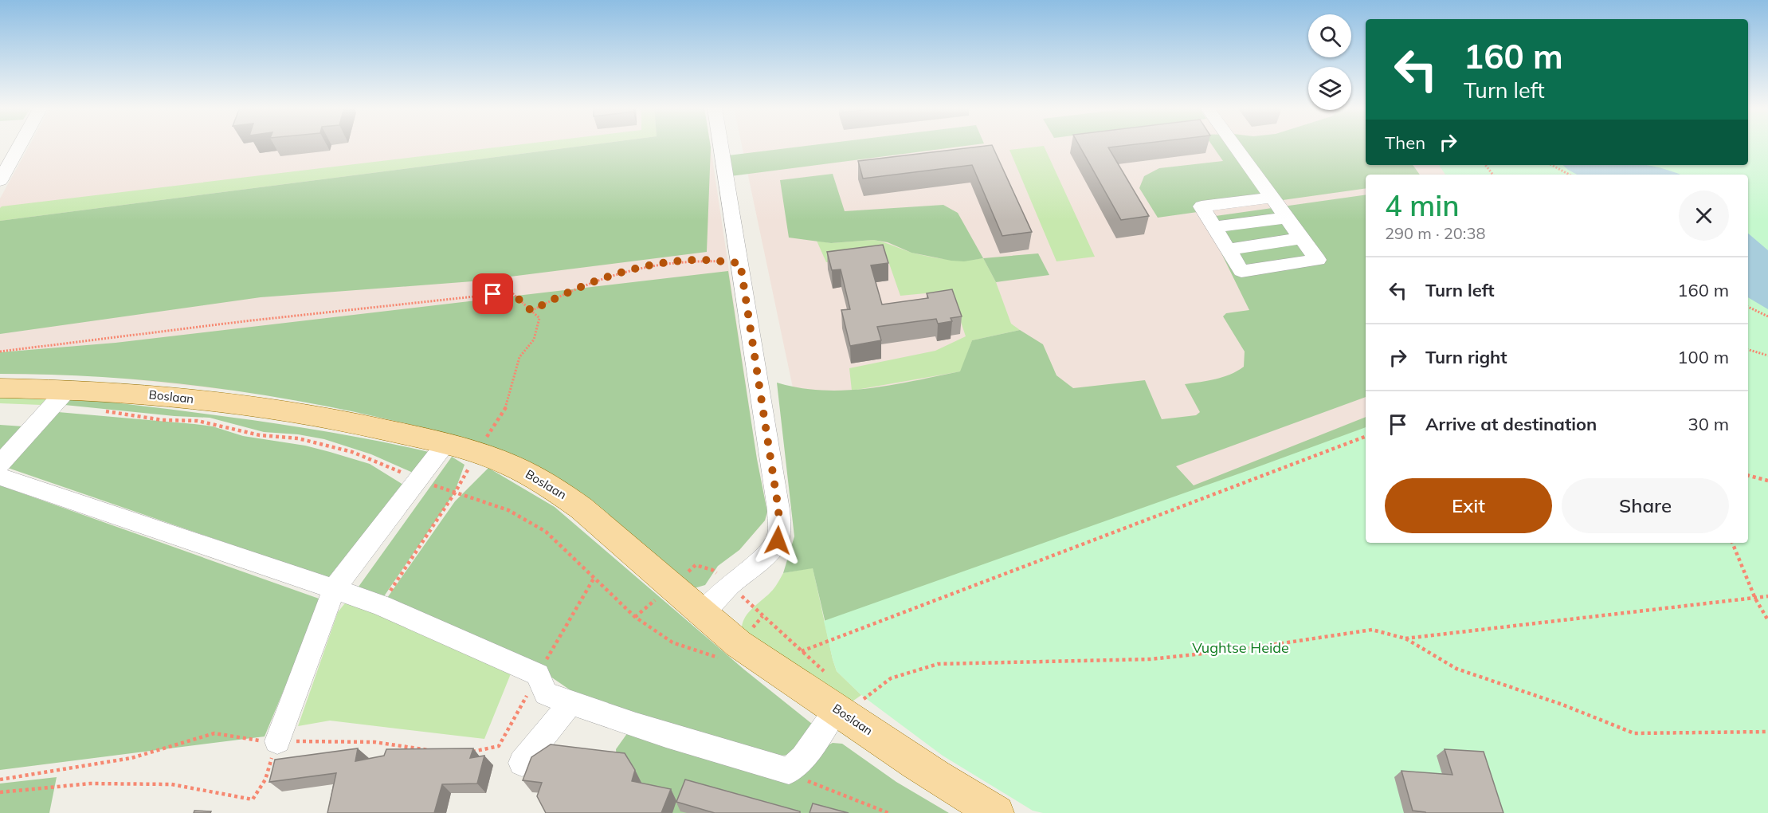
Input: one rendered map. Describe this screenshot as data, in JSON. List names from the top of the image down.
{
  "streets": {
    "main road": ["Boslaan"]
  },
  "parks": ["Vughtse Heide"],
  "page": {
    "turn": ["160 m", "Turn left"],
    "then": "Then",
    "heading": ["4 min", "290 m · 20:38"],
    "list": [
      {
        "name": "Turn left",
        "value": "160 m"
      },
      {
        "name": "Turn right",
        "value": "100 m"
      },
      {
        "name": "Arrive at destination",
        "value": "30 m"
      }
    ],
    "buttons": ["Exit", "Share"]
  }
}
